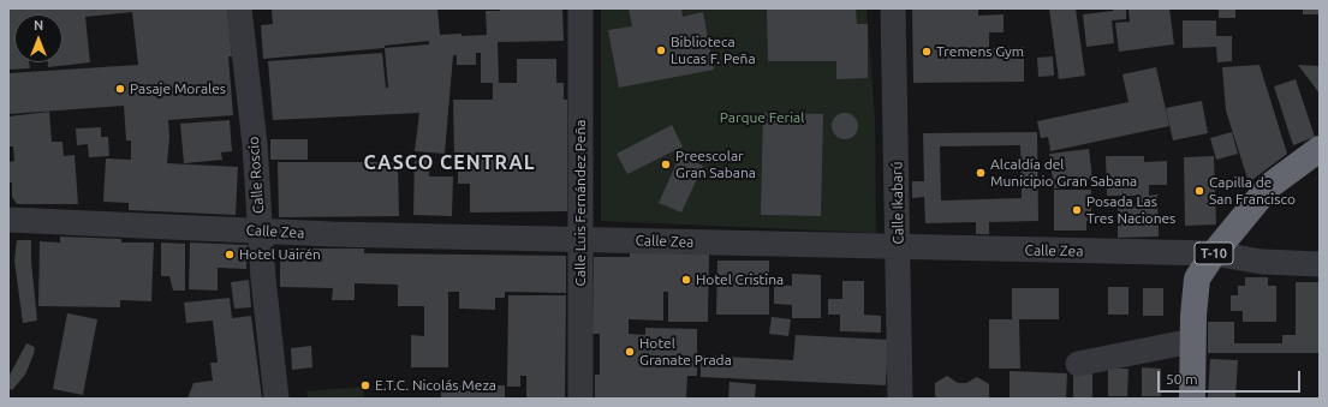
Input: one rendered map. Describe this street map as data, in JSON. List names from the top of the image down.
{
  "streets": {
    "highway": ["T-10"],
    "street": [
      "Calle Roscio",
      "Calle Luis Fernández Peña",
      "Calle Ikabarú",
      "Calle Zea"
    ]
  },
  "crossings": [
    ["Calle Roscio", "Calle Zea"],
    ["Calle Luis Fernández Peña", "Calle Zea"],
    ["Calle Ikabarú", "Calle Zea"],
    ["Calle Zea", "T-10"]
  ],
  "districts": ["CASCO CENTRAL"],
  "parks": ["Parque Ferial"],
  "places": [
    "Biblioteca Lucas F. Peña",
    "Tremens Gym",
    "Pasaje Morales",
    "Preescolar Gran Sabana",
    "Alcaldía del Municipio Gran Sabana",
    "Capilla de San Francisco",
    "Posada Las Tres Naciones",
    "Hotel Uairén",
    "Hotel Cristina",
    "Hotel Granate Prada",
    "E.T.C. Nicolás Meza"
  ],
  "scale_bar": "50 m",
  "north": "top"
}
